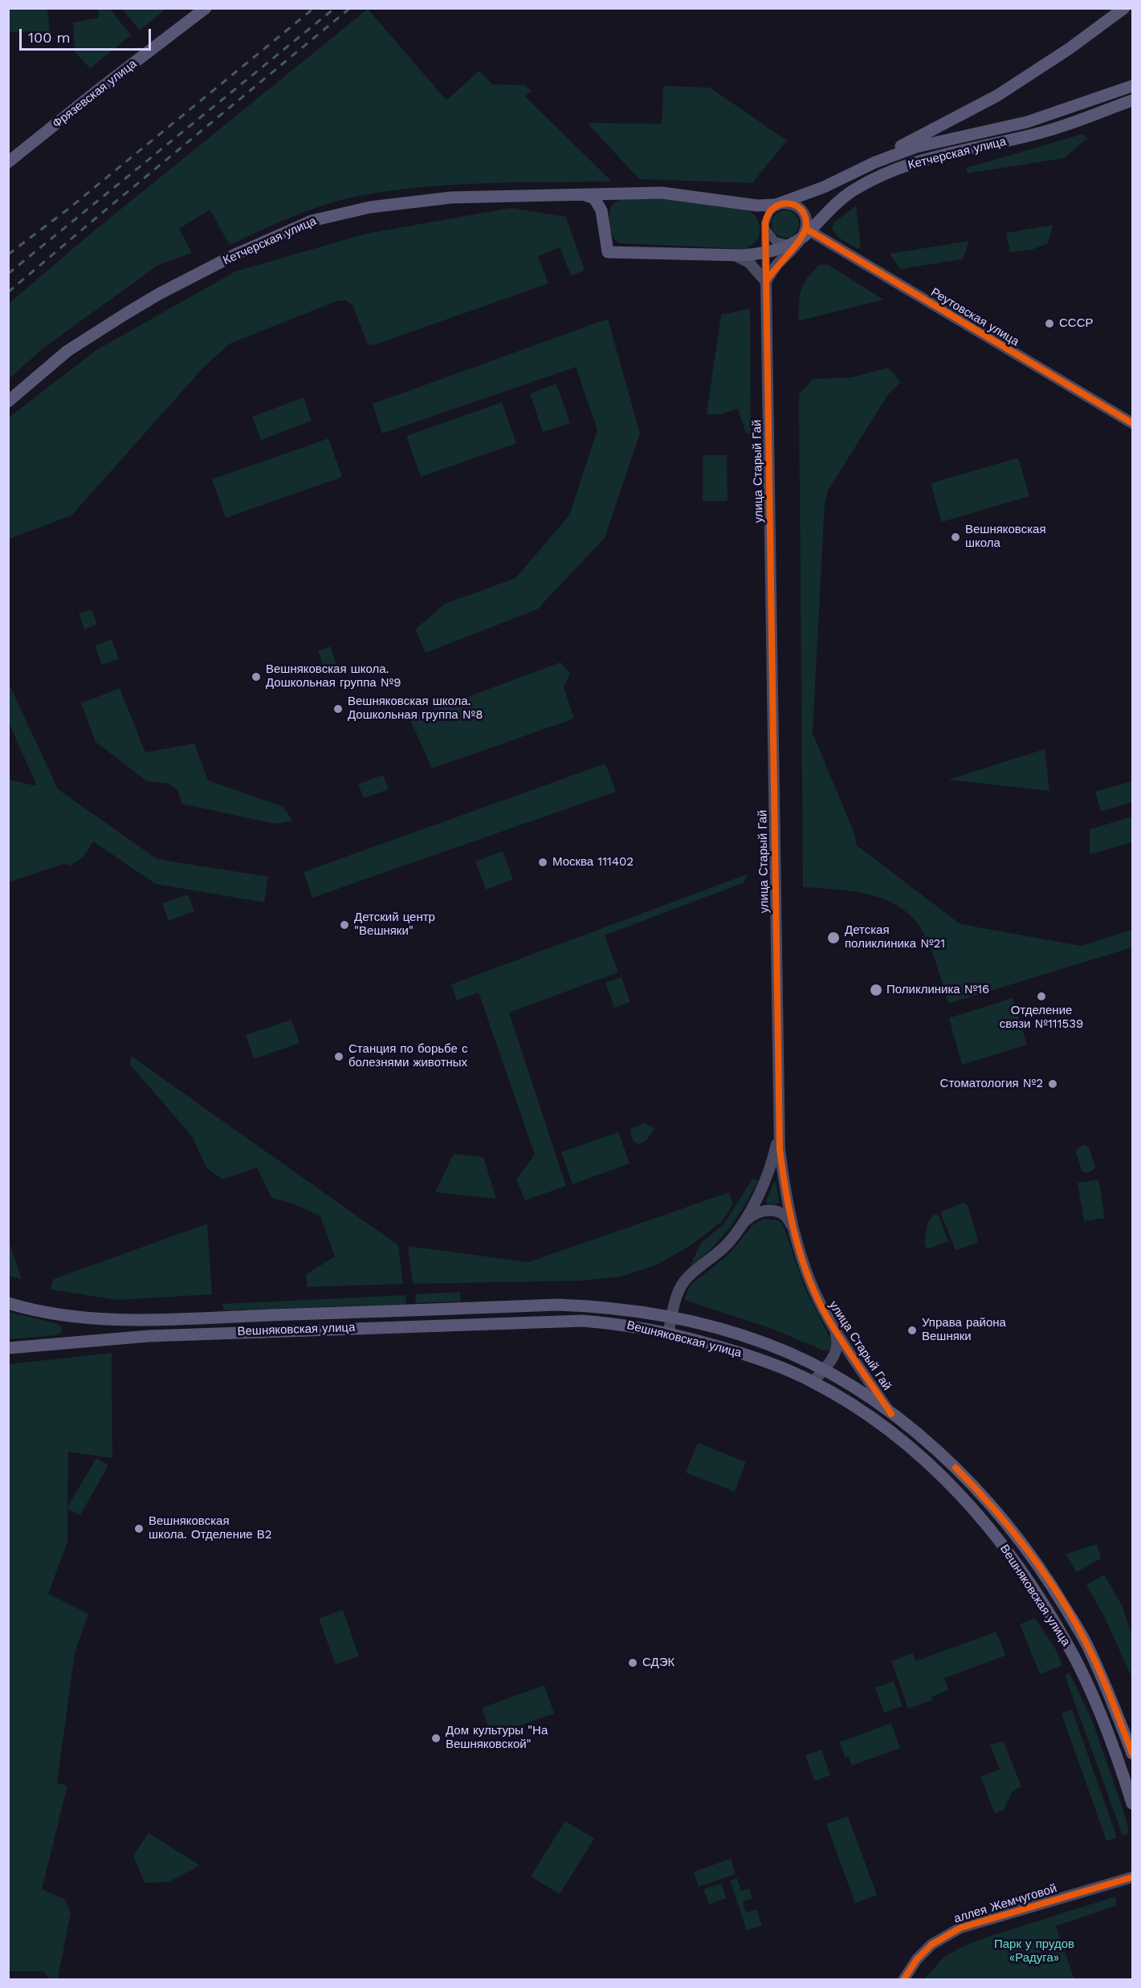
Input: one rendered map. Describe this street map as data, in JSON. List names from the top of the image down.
{
  "streets": {
    "main road": ["Фрязевская улица", "Кетчерская улица", "Вешняковская улица"],
    "street": ["Реутовская улица", "улица Старый Гай", "аллея Жемчуговой"]
  },
  "crossings": [
    ["Кетчерская улица", "Реутовская улица"],
    ["Кетчерская улица", "улица Старый Гай"],
    ["Реутовская улица", "улица Старый Гай"],
    ["улица Старый Гай", "Вешняковская улица"]
  ],
  "parks": ["Парк у прудов «Радуга»"],
  "places": [
    "СССР",
    "Вешняковская школа",
    "Вешняковская школа. Дошкольная группа №9",
    "Вешняковская школа. Дошкольная группа №8",
    "Москва 111402",
    "Детский центр \"Вешняки\"",
    "Детская поликлиника №21",
    "Поликлиника №16",
    "Отделение связи №111539",
    "Станция по борьбе с болезнями животных",
    "Стоматология №2",
    "Управа района Вешняки",
    "Вешняковская школа. Отделение В2",
    "СДЭК",
    "Дом культуры \"На Вешняковской\""
  ],
  "scale_bar": "100 m"
}
